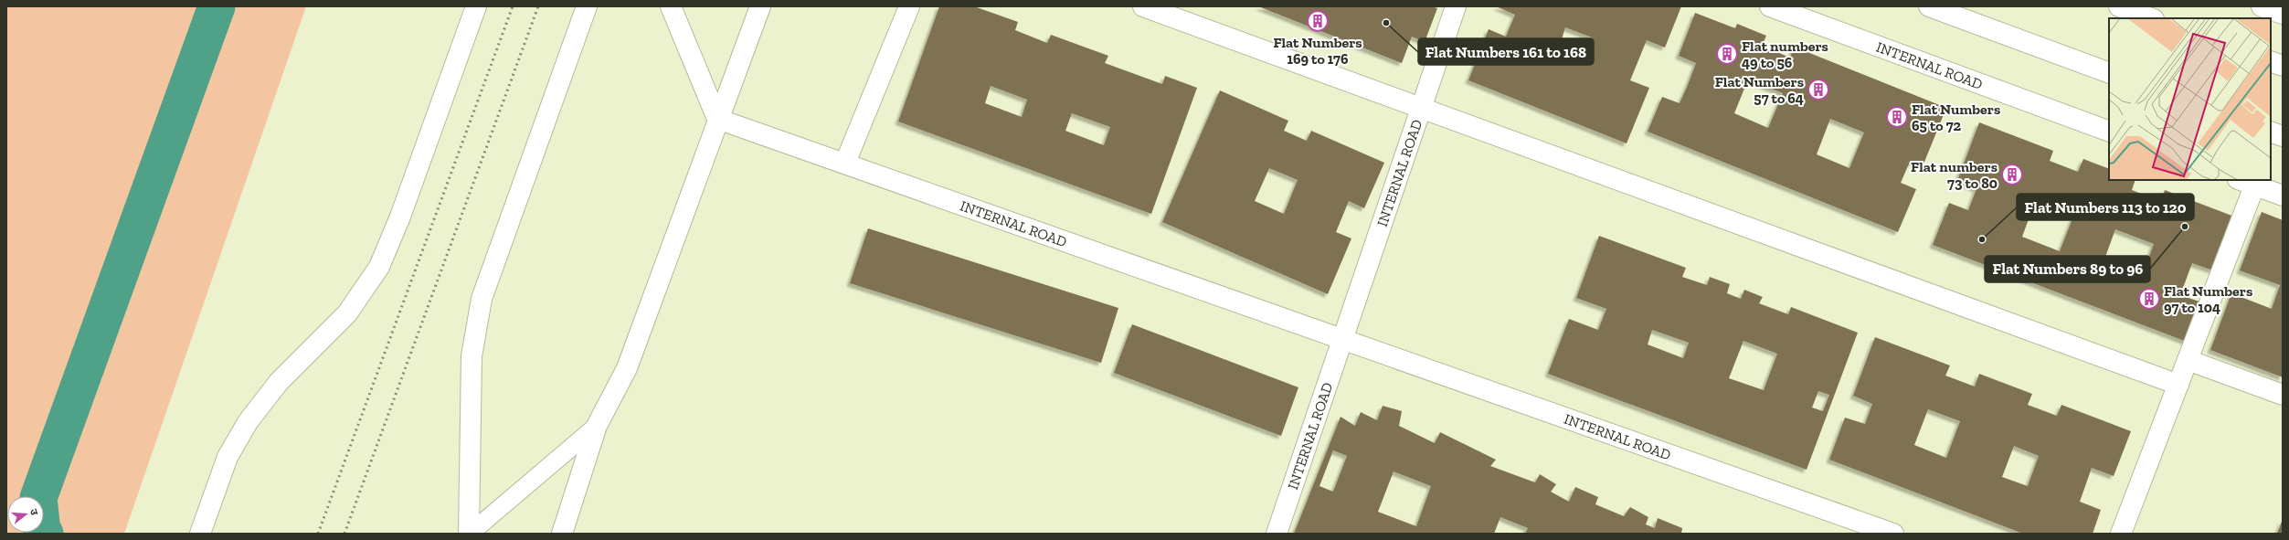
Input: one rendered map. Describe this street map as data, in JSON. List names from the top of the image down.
{
  "streets": {
    "street": ["INTERNAL ROAD"]
  },
  "places": {
    "building": [
      "Flat Numbers 169 to 176",
      "Flat numbers 49 to 56",
      "Flat Numbers 57 to 64",
      "Flat Numbers 65 to 72",
      "Flat numbers 73 to 80",
      "Flat Numbers 97 to 104"
    ],
    "other": ["Flat Numbers 161 to 168", "Flat Numbers 89 to 96", "Flat Numbers 113 to 120"]
  },
  "north": "right"
}
